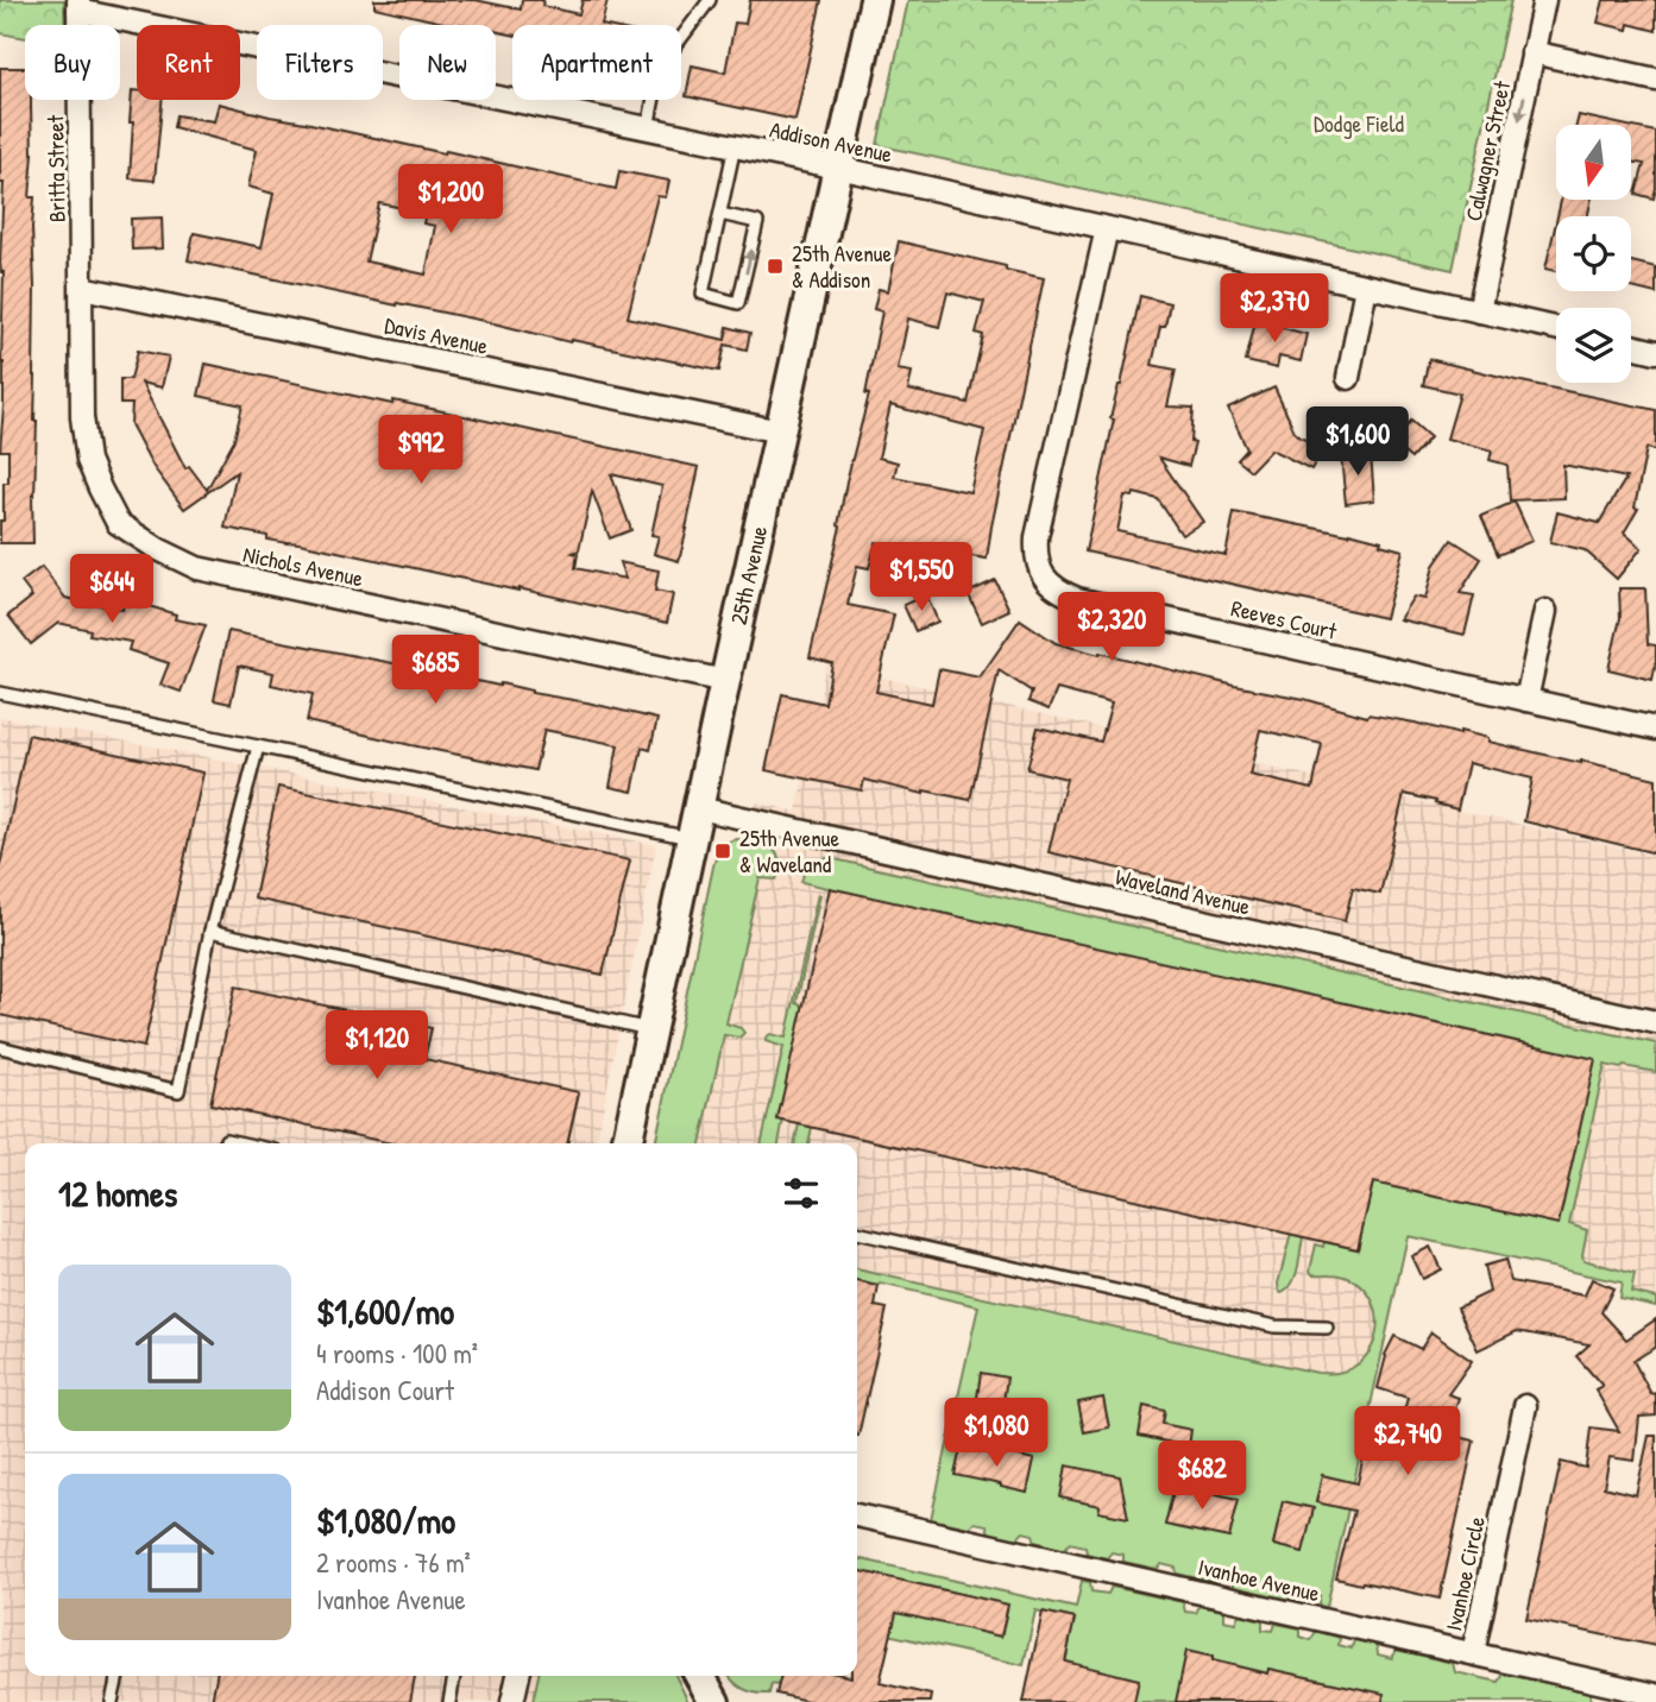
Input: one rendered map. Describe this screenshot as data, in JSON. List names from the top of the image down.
{
  "streets": {
    "street": [
      "Addison Avenue",
      "Calwagner Street",
      "Britta Street",
      "Davis Avenue",
      "Nichols Avenue",
      "25th Avenue",
      "Reeves Court",
      "Waveland Avenue",
      "Ivanhoe Circle",
      "Ivanhoe Avenue"
    ]
  },
  "crossings": [
    ["Addison Avenue", "Calwagner Street"],
    ["Addison Avenue", "Britta Street"],
    ["Addison Avenue", "25th Avenue"],
    ["Addison Avenue", "Reeves Court"],
    ["Britta Street", "Davis Avenue"],
    ["Britta Street", "Nichols Avenue"],
    ["Davis Avenue", "Nichols Avenue"],
    ["Davis Avenue", "25th Avenue"],
    ["Nichols Avenue", "25th Avenue"],
    ["25th Avenue", "Waveland Avenue"],
    ["Ivanhoe Circle", "Ivanhoe Avenue"]
  ],
  "one_way": ["Calwagner Street"],
  "parks": ["Dodge Field"],
  "places": {
    "transit": ["25th Avenue & Addison", "25th Avenue & Waveland"]
  },
  "north": "bottom",
  "page": {
    "chip": [
      "Buy",
      "Rent",
      "Filters",
      "New",
      "Apartment"
    ],
    "price": [
      "$1,200",
      "$2,370",
      "$1,600",
      "$992",
      "$1,550",
      "$644",
      "$2,320",
      "$685",
      "$1,120",
      "$1,080",
      "$2,740",
      "$682"
    ],
    "heading": "12 homes",
    "list": [
      {
        "name": "$1,600/mo",
        "note": "4 rooms · 100 m² · Addison Court"
      },
      {
        "name": "$1,080/mo",
        "note": "2 rooms · 76 m² · Ivanhoe Avenue"
      }
    ]
  }
}
